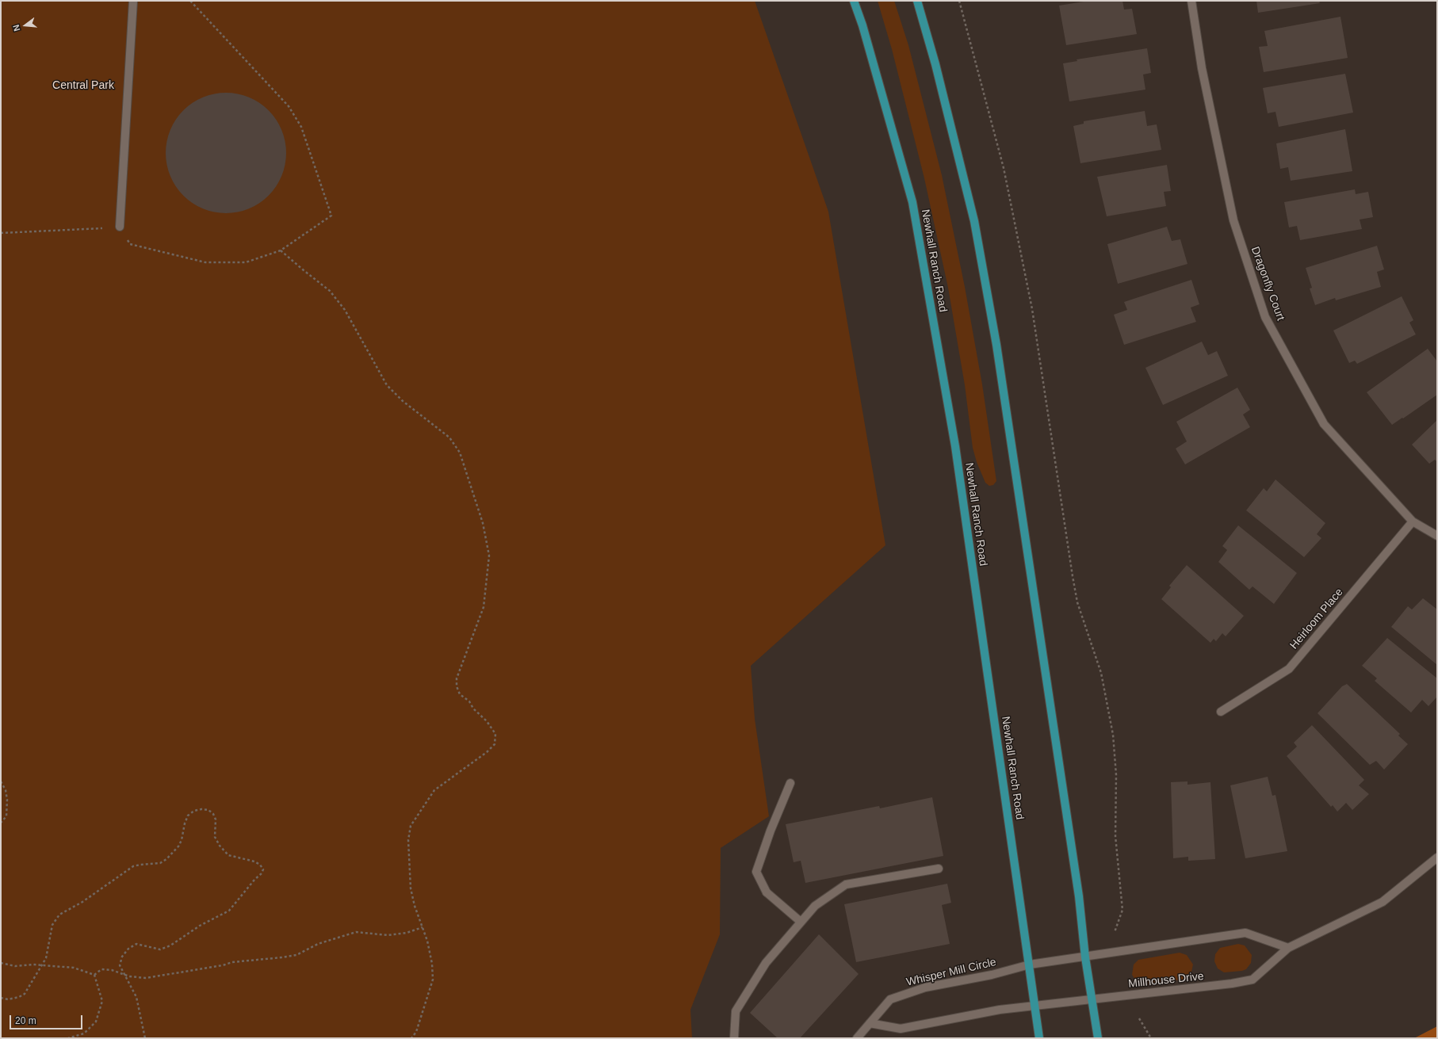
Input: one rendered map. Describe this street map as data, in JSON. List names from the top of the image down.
{
  "streets": {
    "main road": ["Newhall Ranch Road"],
    "street": [
      "Dragonfly Court",
      "Heirloom Place",
      "Whisper Mill Circle",
      "Millhouse Drive"
    ]
  },
  "crossings": [
    ["Newhall Ranch Road", "Whisper Mill Circle"],
    ["Newhall Ranch Road", "Millhouse Drive"],
    ["Dragonfly Court", "Heirloom Place"]
  ],
  "parks": ["Central Park"],
  "scale_bar": "20 m",
  "north": "left"
}
